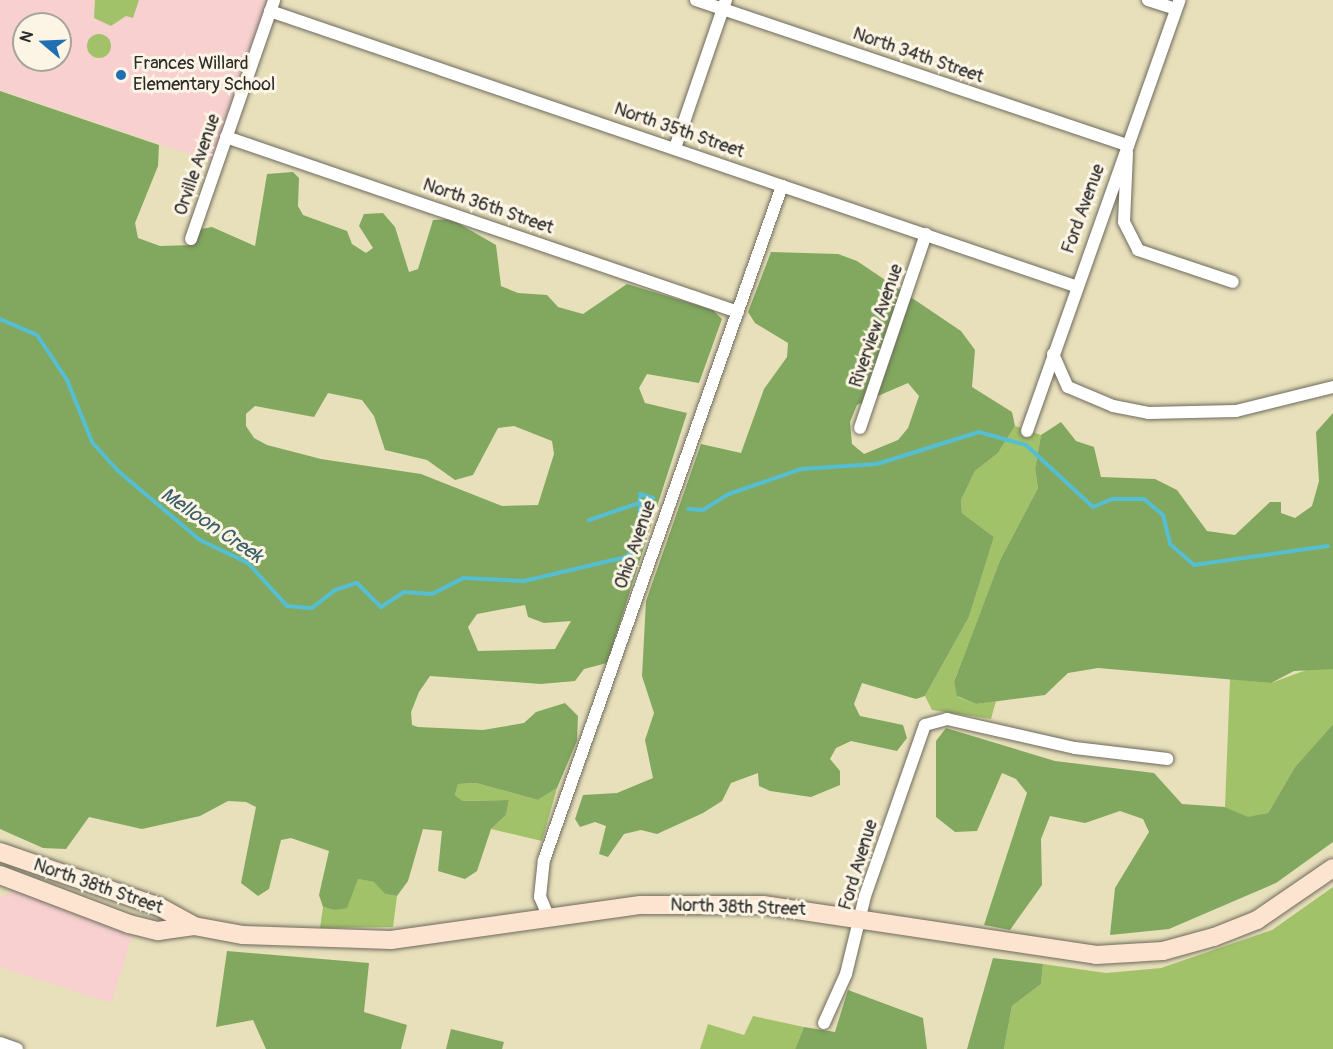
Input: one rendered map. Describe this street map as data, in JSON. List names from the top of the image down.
{
  "streets": {
    "main road": ["North 38th Street"],
    "street": [
      "North 34th Street",
      "North 35th Street",
      "Orville Avenue",
      "North 36th Street",
      "Ford Avenue",
      "Riverview Avenue",
      "Ohio Avenue"
    ]
  },
  "crossings": [
    ["North 34th Street", "Ford Avenue"],
    ["North 35th Street", "Orville Avenue"],
    ["North 35th Street", "Ford Avenue"],
    ["North 35th Street", "Riverview Avenue"],
    ["North 35th Street", "Ohio Avenue"],
    ["Orville Avenue", "North 36th Street"],
    ["North 36th Street", "Ohio Avenue"],
    ["Ford Avenue", "North 38th Street"],
    ["Ohio Avenue", "North 38th Street"]
  ],
  "water": ["Melloon Creek"],
  "places": ["Frances Willard Elementary School"],
  "north": "left"
}
